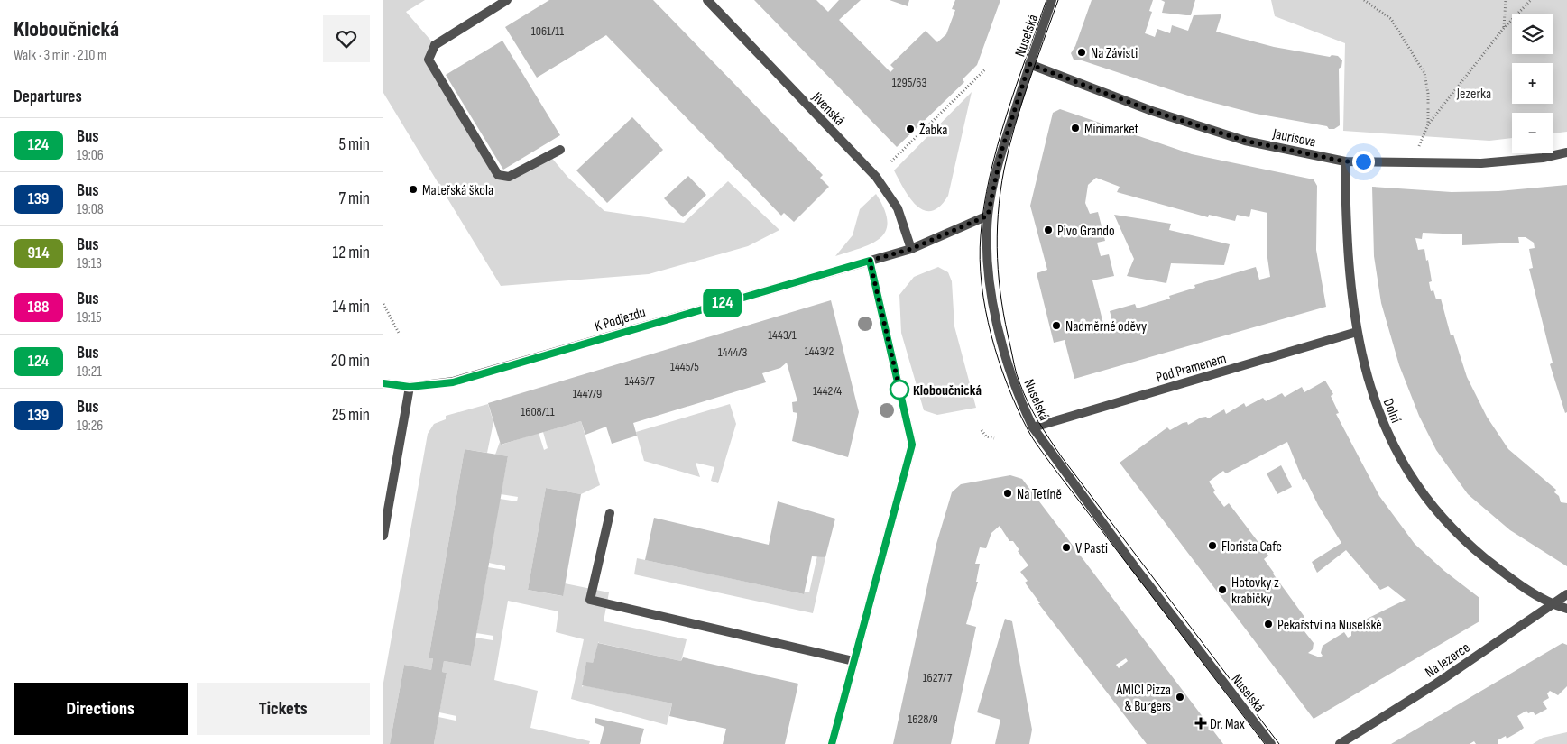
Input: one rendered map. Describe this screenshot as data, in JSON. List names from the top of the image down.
{
  "streets": {
    "street": [
      "Nuselská",
      "Jivenská",
      "Jaurisova",
      "K Podjezdu",
      "Pod Pramenem",
      "Dolní",
      "Na Jezerce"
    ]
  },
  "crossings": [
    ["Nuselská", "Jaurisova"],
    ["Nuselská", "K Podjezdu"],
    ["Nuselská", "Pod Pramenem"],
    ["Jivenská", "K Podjezdu"],
    ["Jaurisova", "Dolní"],
    ["Pod Pramenem", "Dolní"],
    ["Dolní", "Na Jezerce"]
  ],
  "parks": ["Jezerka"],
  "places": {
    "other": [
      "Na Závisti",
      "Minimarket",
      "Žabka",
      "Mateřská škola",
      "Pivo Grando",
      "Nadměrné oděvy",
      "Kloboučnická",
      "Na Tetíně",
      "Florista Cafe",
      "V Pasti",
      "Hotovky z krabičky",
      "Pekařství na Nuselské",
      "AMICI Pizza & Burgers"
    ],
    "health": ["Dr. Max"]
  },
  "lines": ["bus line 124"],
  "house_numbers": [
    "1061/11",
    "1295/63",
    "1443/1",
    "1443/2",
    "1444/3",
    "1445/5",
    "1446/7",
    "1442/4",
    "1447/9",
    "1608/11",
    "1627/7",
    "1628/9"
  ],
  "page": {
    "heading": [
      ["Kloboučnická", "Walk · 3 min · 210 m"],
      "Departures"
    ],
    "on_map": "124",
    "map_buttons": ["+", "−"],
    "list": [
      {
        "mark": "124",
        "name": "Bus",
        "note": "19:06",
        "value": "5 min"
      },
      {
        "mark": "139",
        "name": "Bus",
        "note": "19:08",
        "value": "7 min"
      },
      {
        "mark": "914",
        "name": "Bus",
        "note": "19:13",
        "value": "12 min"
      },
      {
        "mark": "188",
        "name": "Bus",
        "note": "19:15",
        "value": "14 min"
      },
      {
        "mark": "124",
        "name": "Bus",
        "note": "19:21",
        "value": "20 min"
      },
      {
        "mark": "139",
        "name": "Bus",
        "note": "19:26",
        "value": "25 min"
      }
    ],
    "buttons": ["Directions", "Tickets"]
  }
}
